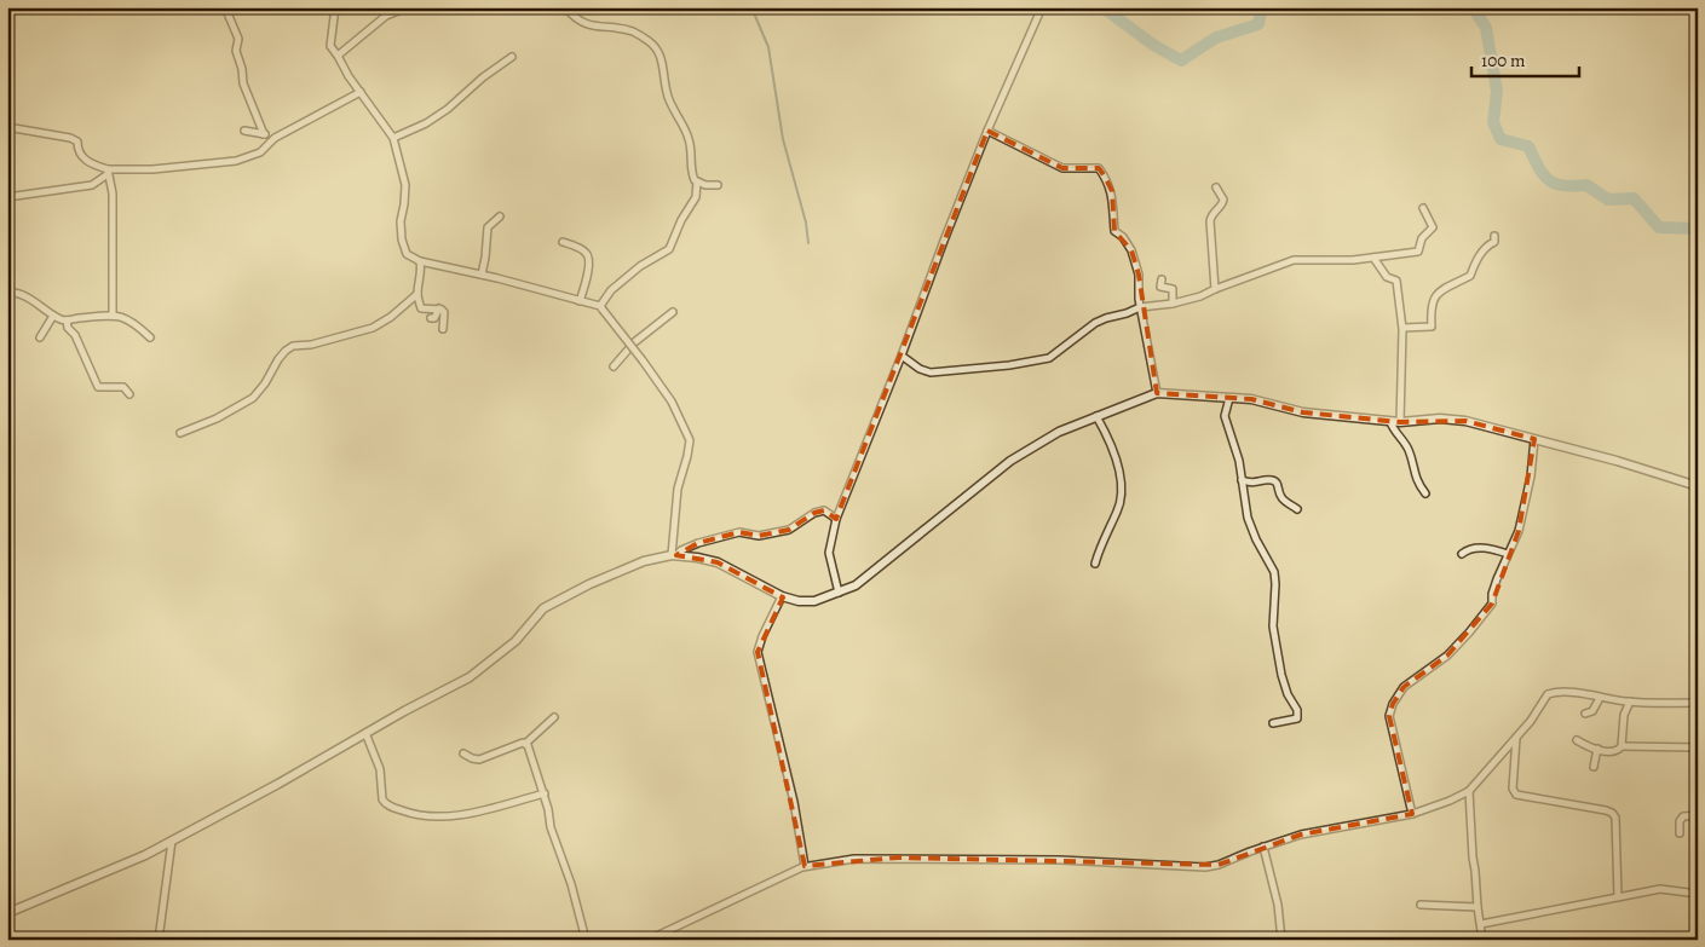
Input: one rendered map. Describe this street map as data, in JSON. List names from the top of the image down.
{
  "scale_bar": "100 m"
}
